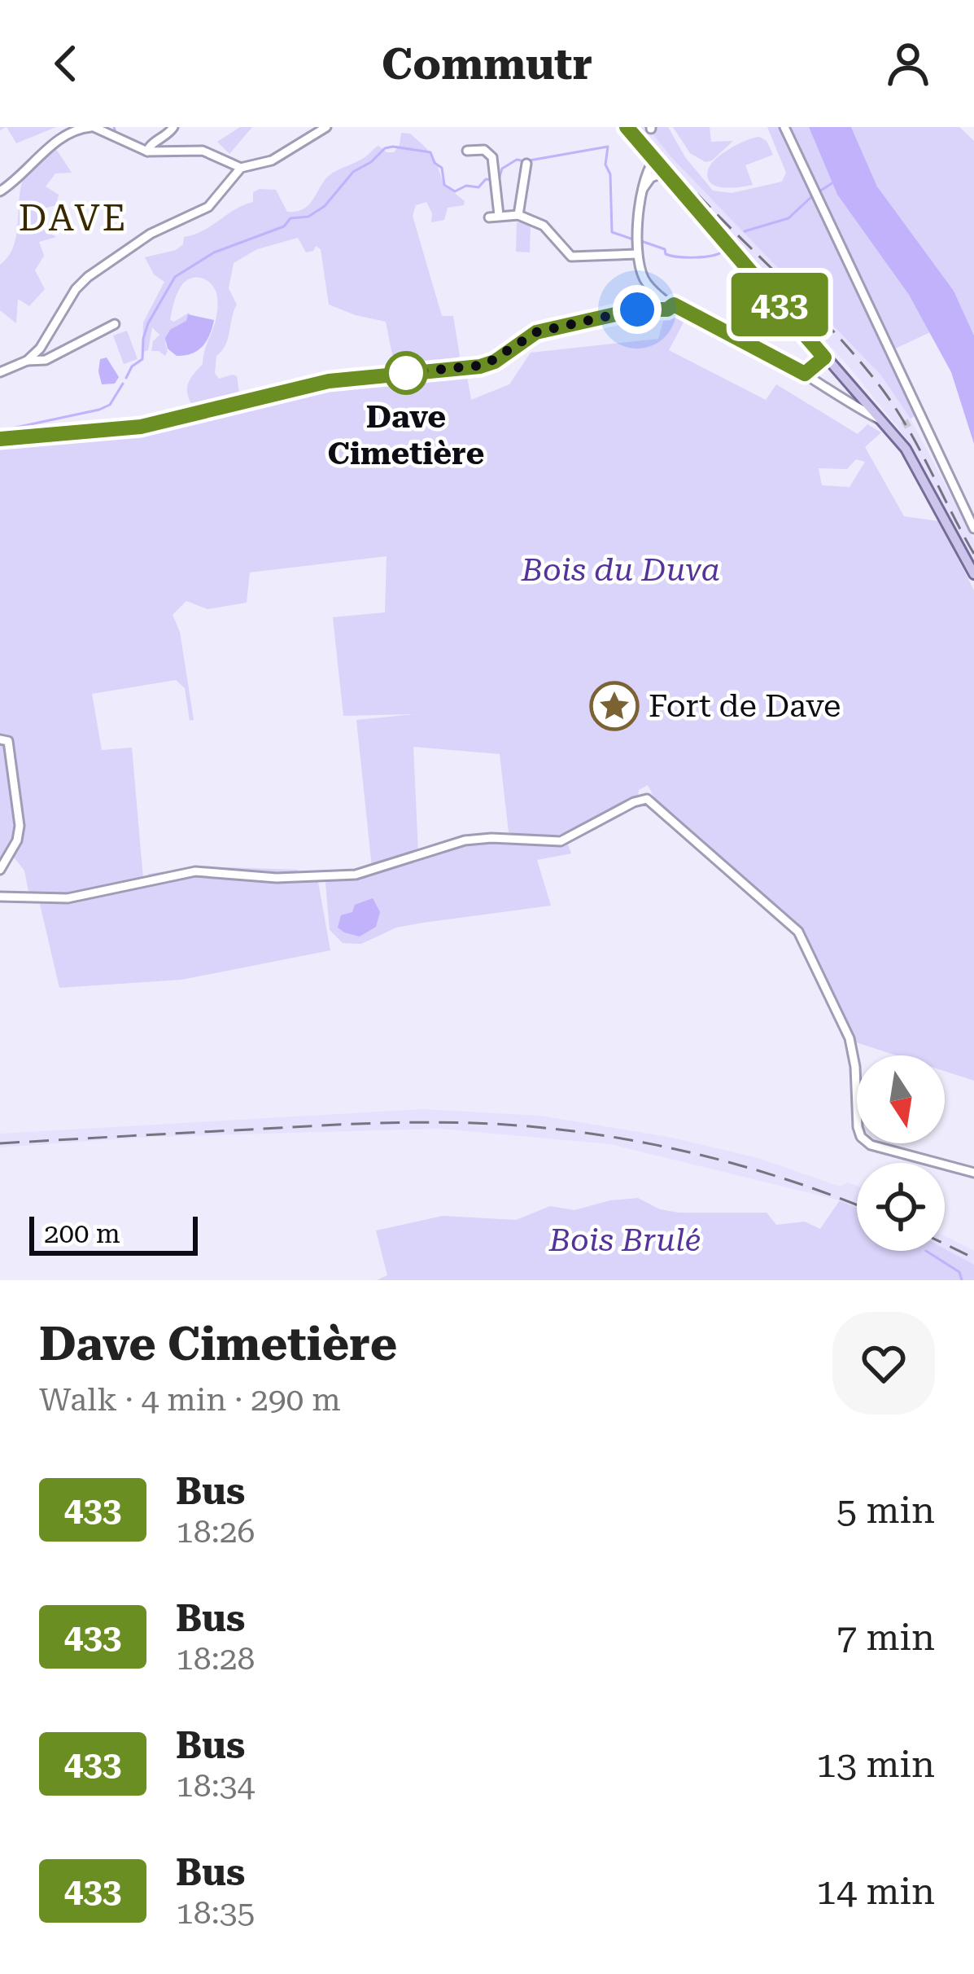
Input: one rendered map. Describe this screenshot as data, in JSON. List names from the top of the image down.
{
  "districts": ["DAVE"],
  "parks": ["Bois du Duva", "Bois Brulé"],
  "places": {
    "other": ["Dave Cimetière"],
    "place": ["Fort de Dave"]
  },
  "lines": ["bus line 433"],
  "scale_bar": "200 m",
  "north": "bottom",
  "page": {
    "header": "Commutr",
    "on_map": "433",
    "scale": "200 m",
    "heading": ["Dave Cimetière", "Walk · 4 min · 290 m"],
    "list": [
      {
        "mark": "433",
        "name": "Bus",
        "note": "18:26",
        "value": "5 min"
      },
      {
        "mark": "433",
        "name": "Bus",
        "note": "18:28",
        "value": "7 min"
      },
      {
        "mark": "433",
        "name": "Bus",
        "note": "18:34",
        "value": "13 min"
      },
      {
        "mark": "433",
        "name": "Bus",
        "note": "18:35",
        "value": "14 min"
      }
    ]
  }
}
